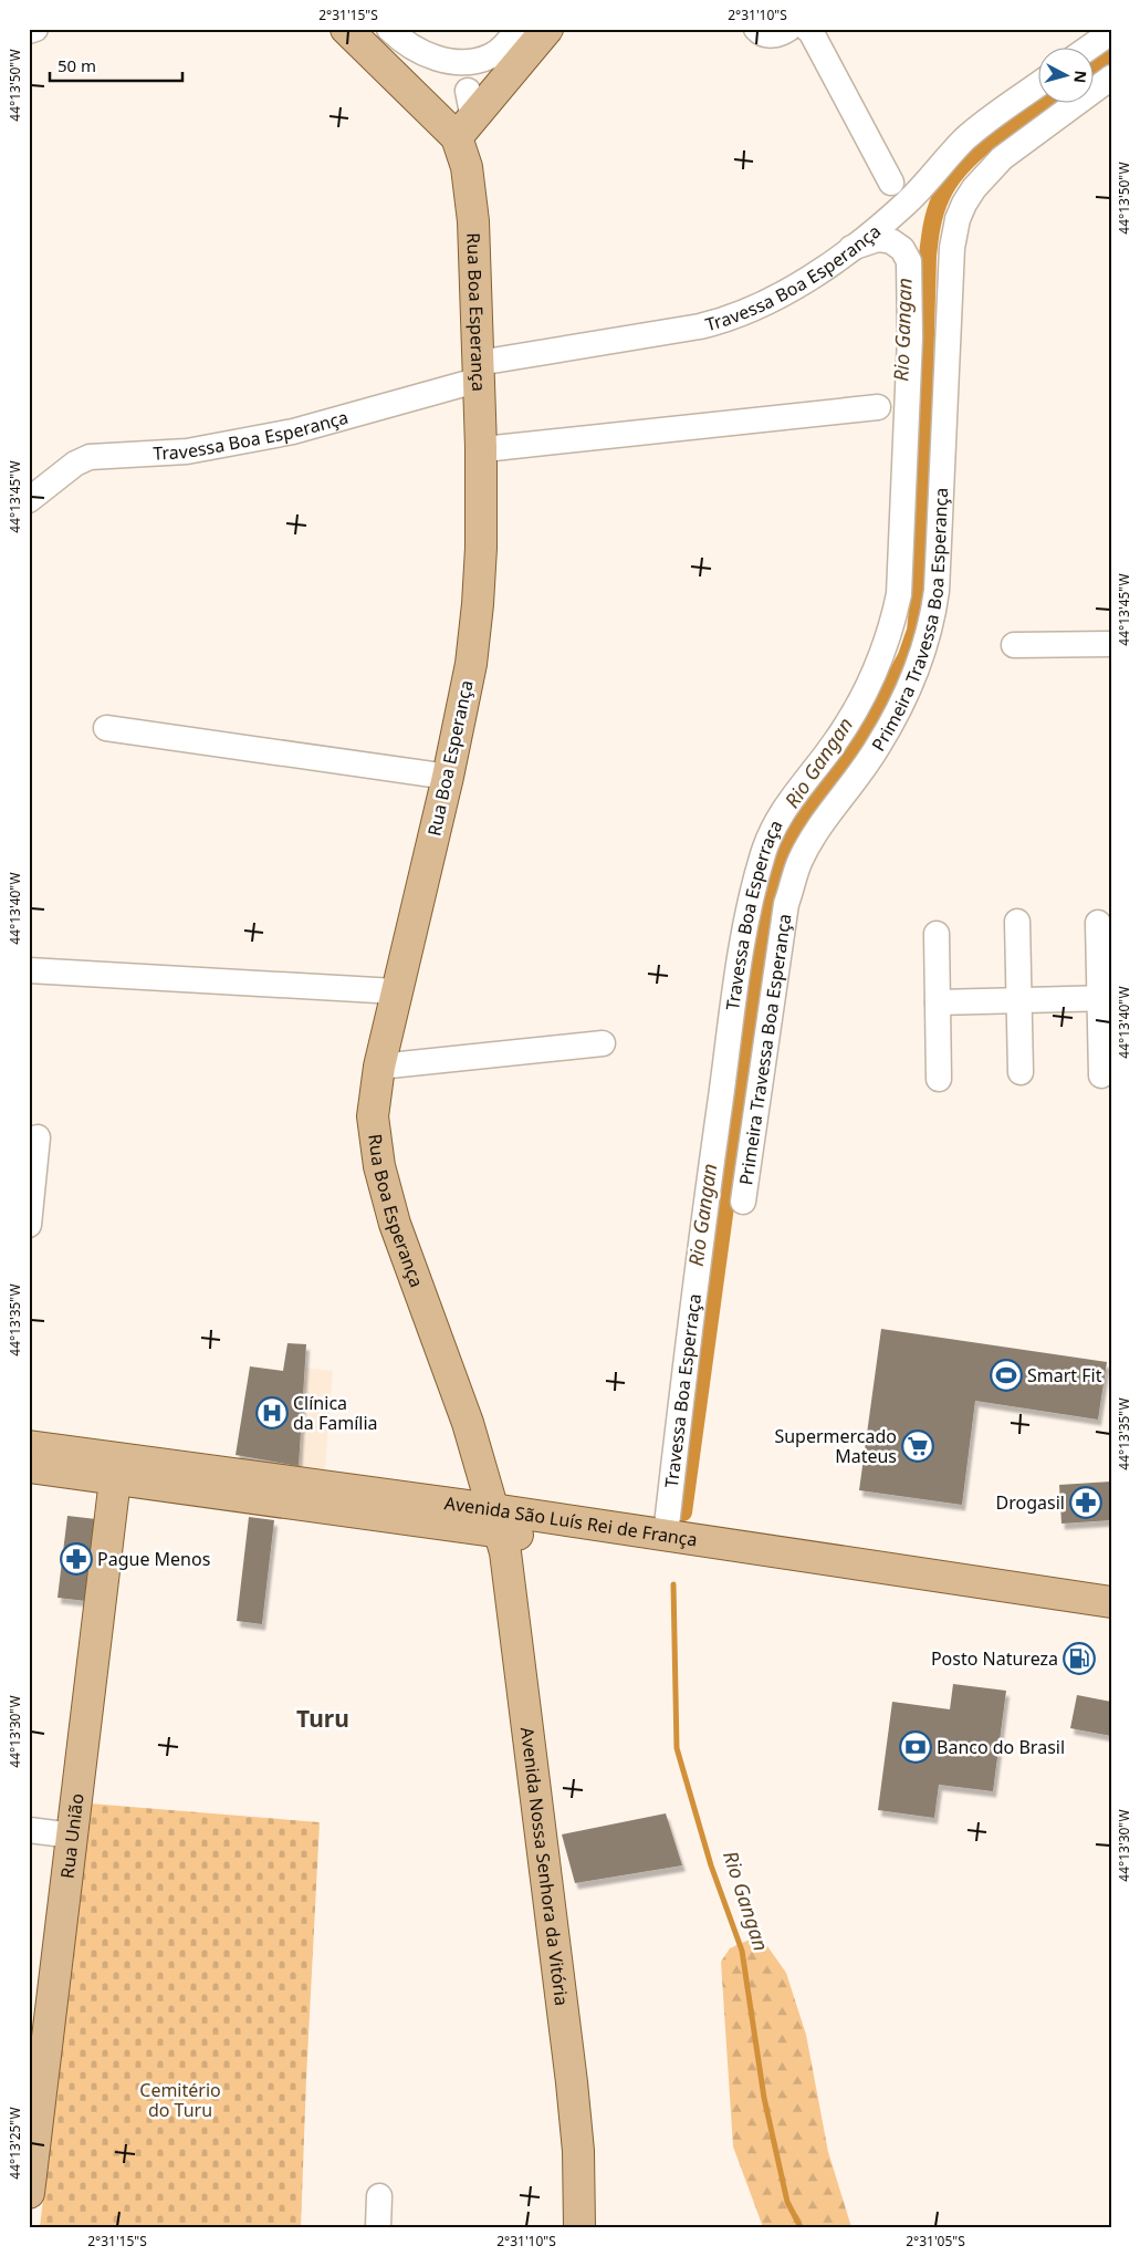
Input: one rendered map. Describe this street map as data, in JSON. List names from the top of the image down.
{
  "streets": {
    "main road": [
      "Rua Boa Esperança",
      "Avenida São Luís Rei de França",
      "Rua União",
      "Avenida Nossa Senhora da Vitória"
    ],
    "street": ["Travessa Boa Esperança", "Primeira Travessa Boa Esperança", "Travessa Boa Esperraça"]
  },
  "crossings": [
    ["Travessa Boa Esperança", "Rua Boa Esperança"],
    ["Travessa Boa Esperança", "Travessa Boa Esperraça"],
    ["Rua Boa Esperança", "Avenida São Luís Rei de França"],
    ["Rua Boa Esperança", "Avenida Nossa Senhora da Vitória"],
    ["Travessa Boa Esperraça", "Avenida São Luís Rei de França"],
    ["Avenida São Luís Rei de França", "Rua União"],
    ["Avenida São Luís Rei de França", "Avenida Nossa Senhora da Vitória"]
  ],
  "districts": ["Turu"],
  "water": ["Rio Gangan"],
  "parks": ["Cemitério do Turu"],
  "places": {
    "sports": ["Smart Fit"],
    "hospital": ["Clínica da Família"],
    "supermarket": ["Supermercado Mateus"],
    "pharmacy": ["Drogasil", "Pague Menos"],
    "fuel station": ["Posto Natureza"],
    "bank": ["Banco do Brasil"]
  },
  "scale_bar": "50 m",
  "north": "right",
  "coordinates": [
    "2°31'15\"S",
    "2°31'10\"S",
    "44°13'50\"W",
    "44°13'45\"W",
    "44°13'40\"W",
    "44°13'35\"W",
    "44°13'30\"W",
    "44°13'25\"W",
    "2°31'05\"S"
  ]
}
